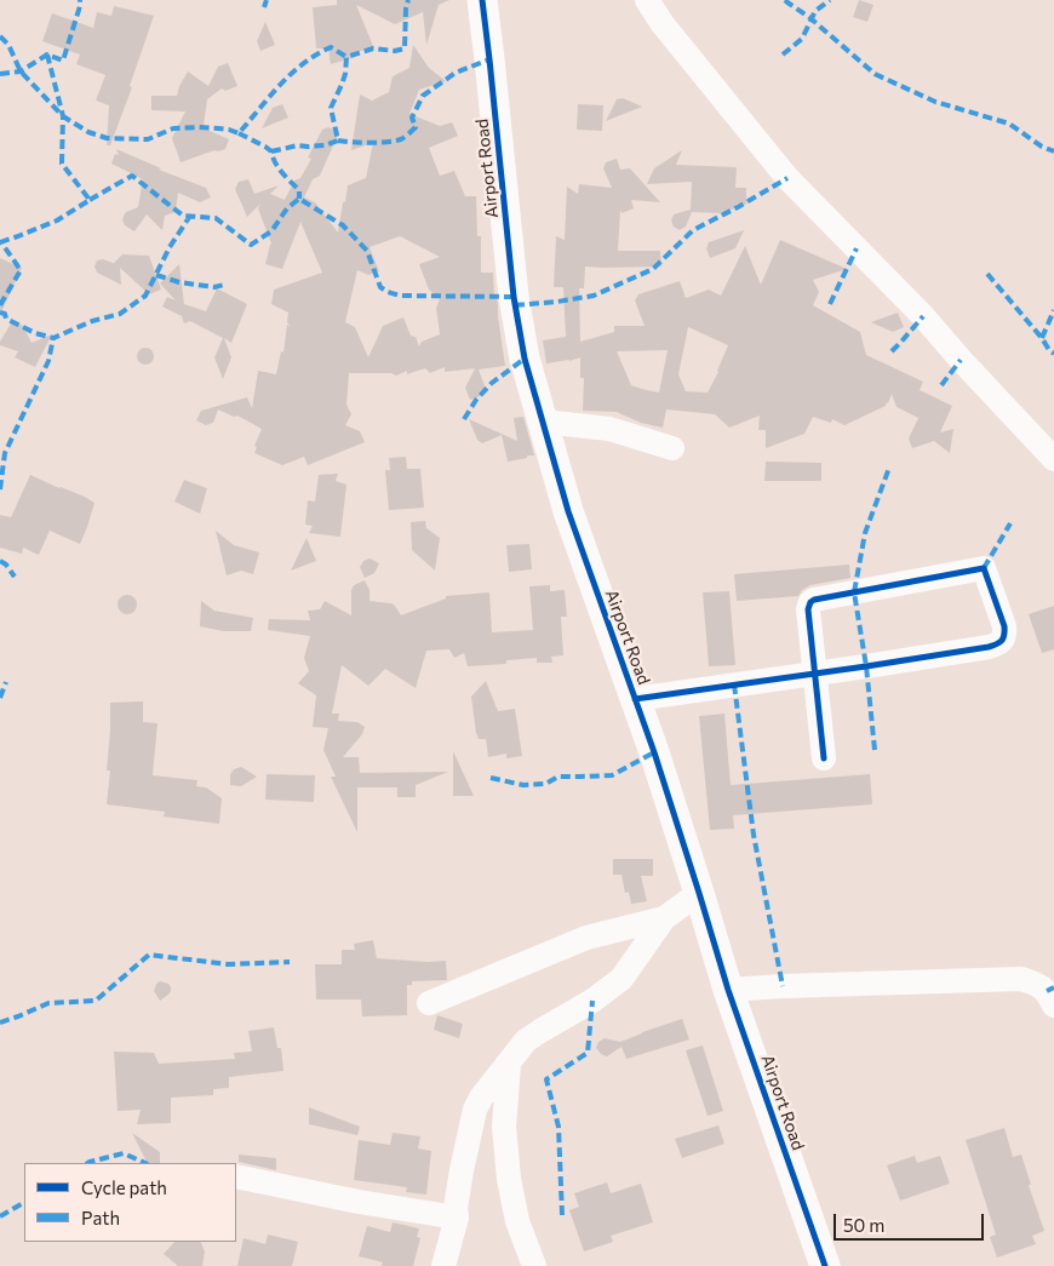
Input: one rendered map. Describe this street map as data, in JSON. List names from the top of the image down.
{
  "streets": {
    "street": ["Airport Road"]
  },
  "legend": ["Cycle path", "Path"],
  "scale_bar": "50 m"
}
